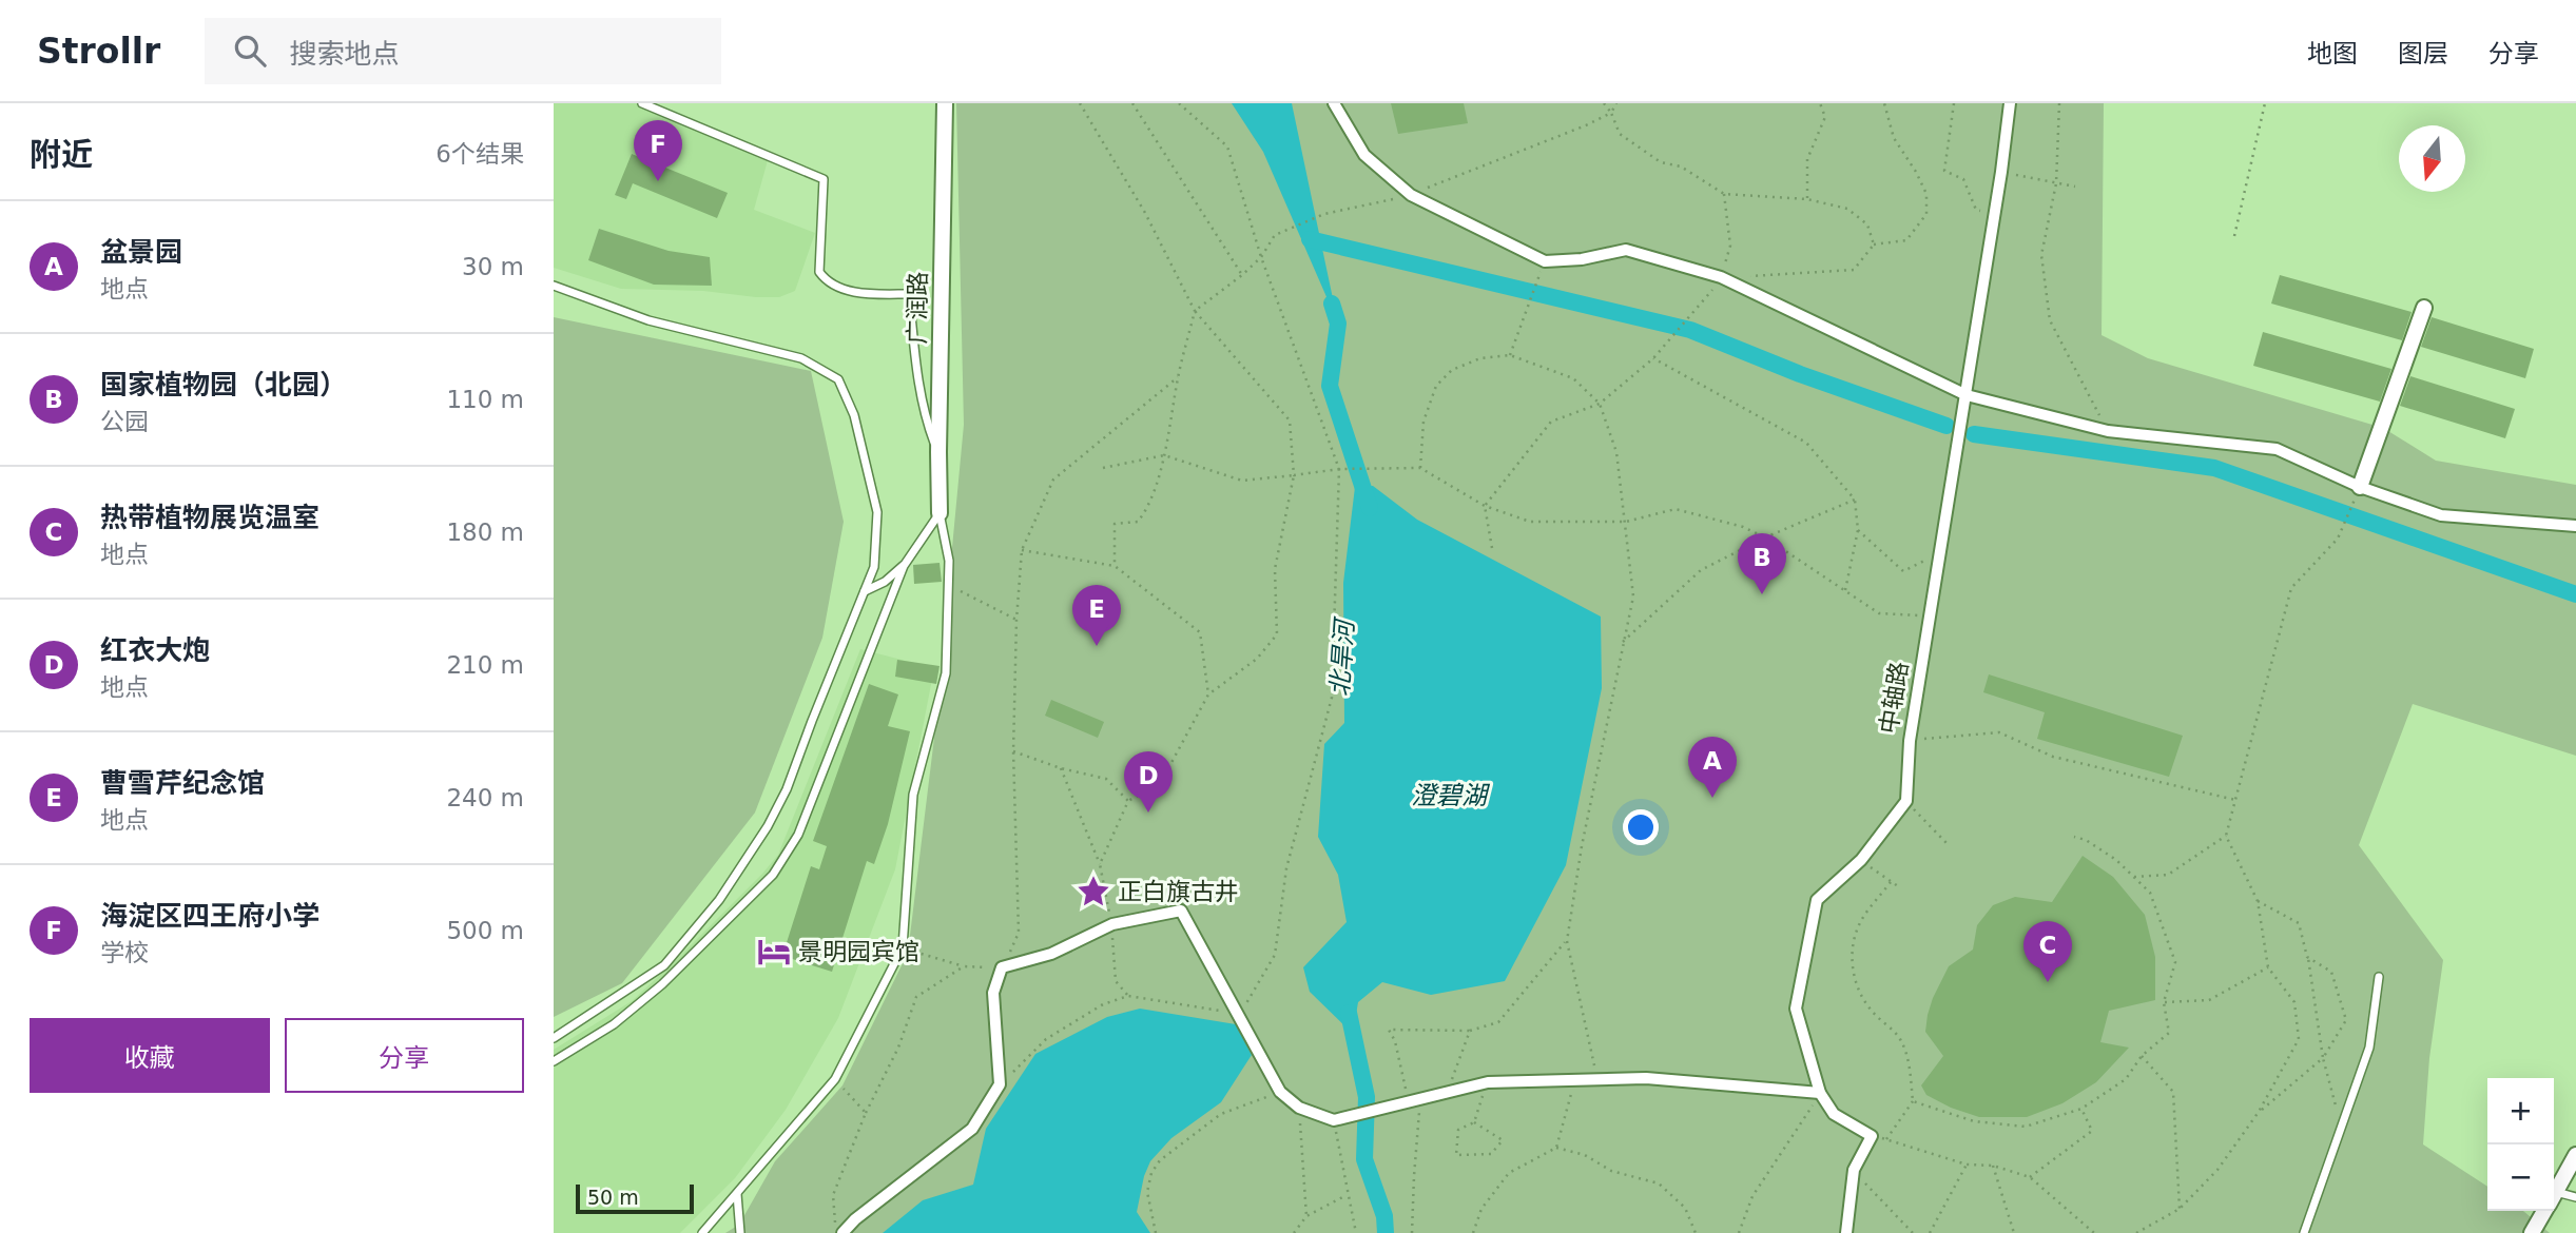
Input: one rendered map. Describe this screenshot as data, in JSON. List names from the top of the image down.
{
  "streets": {
    "street": ["广润路", "中轴路"]
  },
  "water": ["北旱河", "澄碧湖"],
  "places": {
    "place": ["正白旗古井"],
    "hotel": ["景明园宾馆"]
  },
  "scale_bar": "50 m",
  "north": "bottom",
  "page": {
    "header": "Strollr",
    "search": "搜索地点",
    "nav": ["地图", "图层", "分享"],
    "heading": ["附近", "6个结果"],
    "pins": [
      "F",
      "B",
      "E",
      "A",
      "D",
      "C"
    ],
    "list": [
      {
        "mark": "A",
        "name": "盆景园",
        "note": "地点",
        "value": "30 m"
      },
      {
        "mark": "B",
        "name": "国家植物园（北园）",
        "note": "公园",
        "value": "110 m"
      },
      {
        "mark": "C",
        "name": "热带植物展览温室",
        "note": "地点",
        "value": "180 m"
      },
      {
        "mark": "D",
        "name": "红衣大炮",
        "note": "地点",
        "value": "210 m"
      },
      {
        "mark": "E",
        "name": "曹雪芹纪念馆",
        "note": "地点",
        "value": "240 m"
      },
      {
        "mark": "F",
        "name": "海淀区四王府小学",
        "note": "学校",
        "value": "500 m"
      }
    ],
    "buttons": ["收藏", "分享"],
    "map_buttons": ["+", "−"],
    "scale": "50 m"
  }
}
